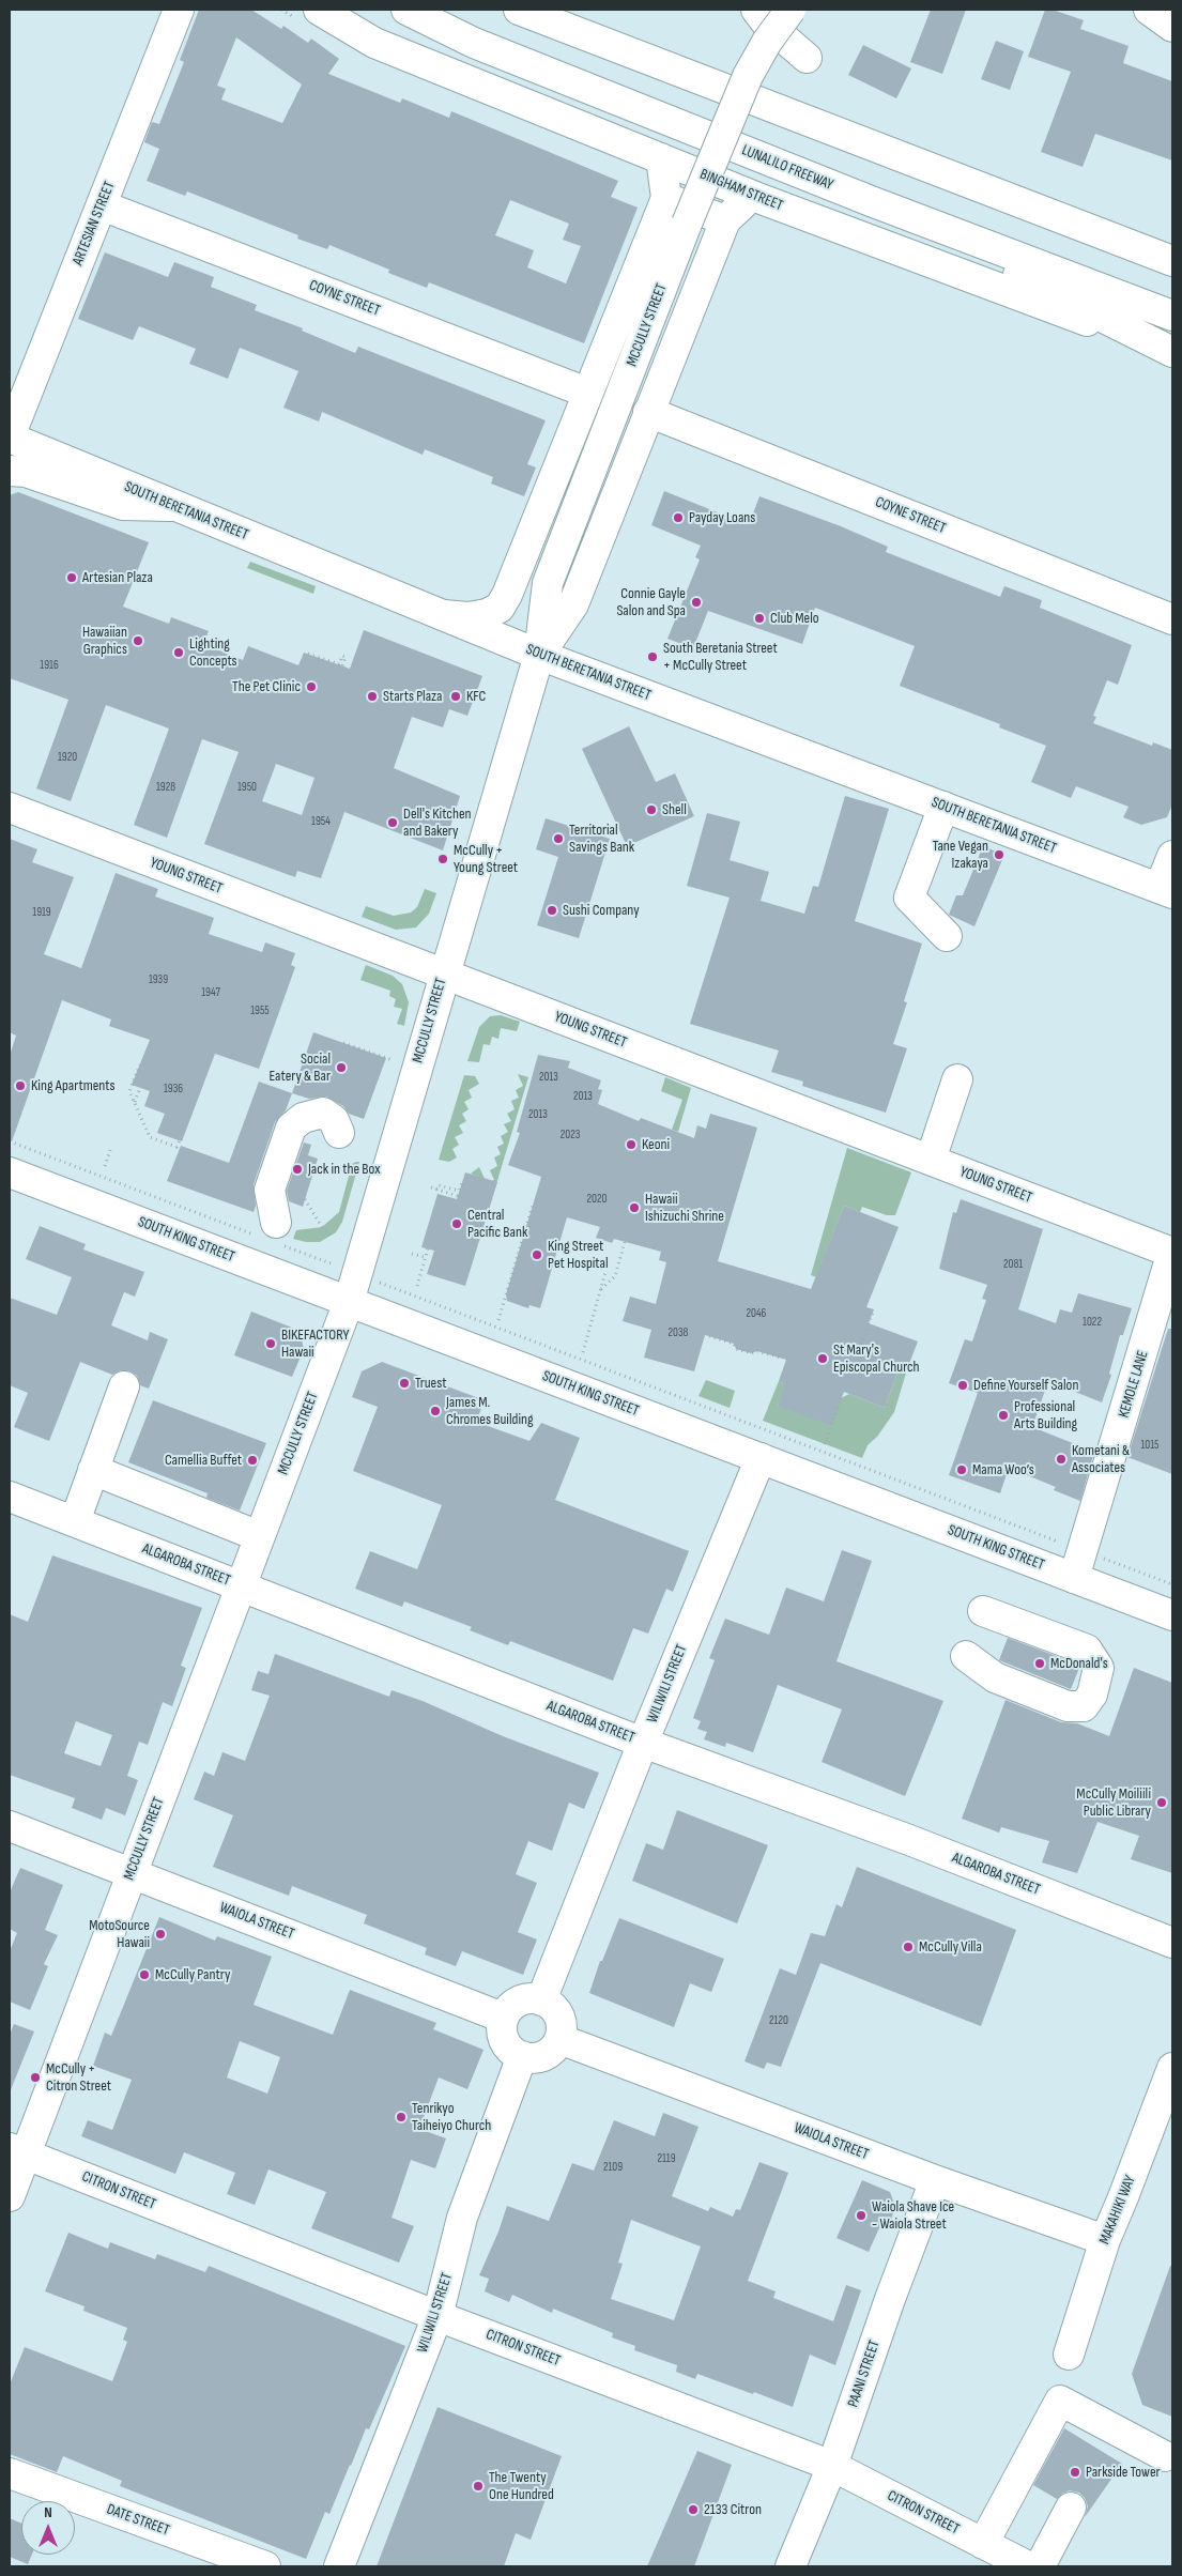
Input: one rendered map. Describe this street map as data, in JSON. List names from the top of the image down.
{
  "streets": {
    "main road": [
      "LUNALILO FREEWAY",
      "BINGHAM STREET",
      "ARTESIAN STREET",
      "COYNE STREET",
      "MCCULLY STREET",
      "SOUTH BERETANIA STREET",
      "YOUNG STREET",
      "SOUTH KING STREET",
      "KEMOLE LANE",
      "ALGAROBA STREET",
      "WILIWILI STREET",
      "WAIOLA STREET",
      "CITRON STREET",
      "MAKAHIKI WAY",
      "PAANI STREET",
      "DATE STREET"
    ]
  },
  "crossings": [
    ["BINGHAM STREET", "MCCULLY STREET"],
    ["ARTESIAN STREET", "COYNE STREET"],
    ["ARTESIAN STREET", "SOUTH BERETANIA STREET"],
    ["COYNE STREET", "MCCULLY STREET"],
    ["MCCULLY STREET", "SOUTH BERETANIA STREET"],
    ["MCCULLY STREET", "YOUNG STREET"],
    ["MCCULLY STREET", "SOUTH KING STREET"],
    ["MCCULLY STREET", "ALGAROBA STREET"],
    ["MCCULLY STREET", "WAIOLA STREET"],
    ["MCCULLY STREET", "CITRON STREET"],
    ["YOUNG STREET", "KEMOLE LANE"],
    ["SOUTH KING STREET", "KEMOLE LANE"],
    ["SOUTH KING STREET", "WILIWILI STREET"],
    ["ALGAROBA STREET", "WILIWILI STREET"],
    ["WILIWILI STREET", "WAIOLA STREET"],
    ["WILIWILI STREET", "CITRON STREET"],
    ["WAIOLA STREET", "MAKAHIKI WAY"],
    ["WAIOLA STREET", "PAANI STREET"],
    ["CITRON STREET", "PAANI STREET"]
  ],
  "places": [
    "Payday Loans",
    "Artesian Plaza",
    "Connie Gayle Salon and Spa",
    "Club Melo",
    "Hawaiian Graphics",
    "Lighting Concepts",
    "South Beretania Street + McCully Street",
    "The Pet Clinic",
    "Starts Plaza",
    "KFC",
    "Shell",
    "Dell's Kitchen and Bakery",
    "Territorial Savings Bank",
    "Tane Vegan Izakaya",
    "McCully + Young Street",
    "Sushi Company",
    "Social Eatery & Bar",
    "King Apartments",
    "Keoni",
    "Jack in the Box",
    "Hawaii Ishizuchi Shrine",
    "Central Pacific Bank",
    "King Street Pet Hospital",
    "BIKEFACTORY Hawaii",
    "St Mary's Episcopal Church",
    "Truest",
    "Define Yourself Salon",
    "James M. Chromes Building",
    "Professional Arts Building",
    "Kometani & Associates",
    "Camellia Buffet",
    "Mama Woo’s",
    "McDonald's",
    "McCully Moiliili Public Library",
    "MotoSource Hawaii",
    "McCully Villa",
    "McCully Pantry",
    "McCully + Citron Street",
    "Tenrikyo Taiheiyo Church",
    "Waiola Shave Ice - Waiola Street",
    "Parkside Tower",
    "The Twenty One Hundred",
    "2133 Citron"
  ],
  "house_numbers": [
    "1916",
    "1920",
    "1928",
    "1950",
    "1954",
    "1919",
    "1939",
    "1947",
    "1955",
    "2013",
    "1936",
    "2013",
    "2013",
    "2023",
    "2020",
    "2081",
    "2046",
    "1022",
    "2038",
    "1015",
    "2120",
    "2119",
    "2109"
  ],
  "north": "top"
}
